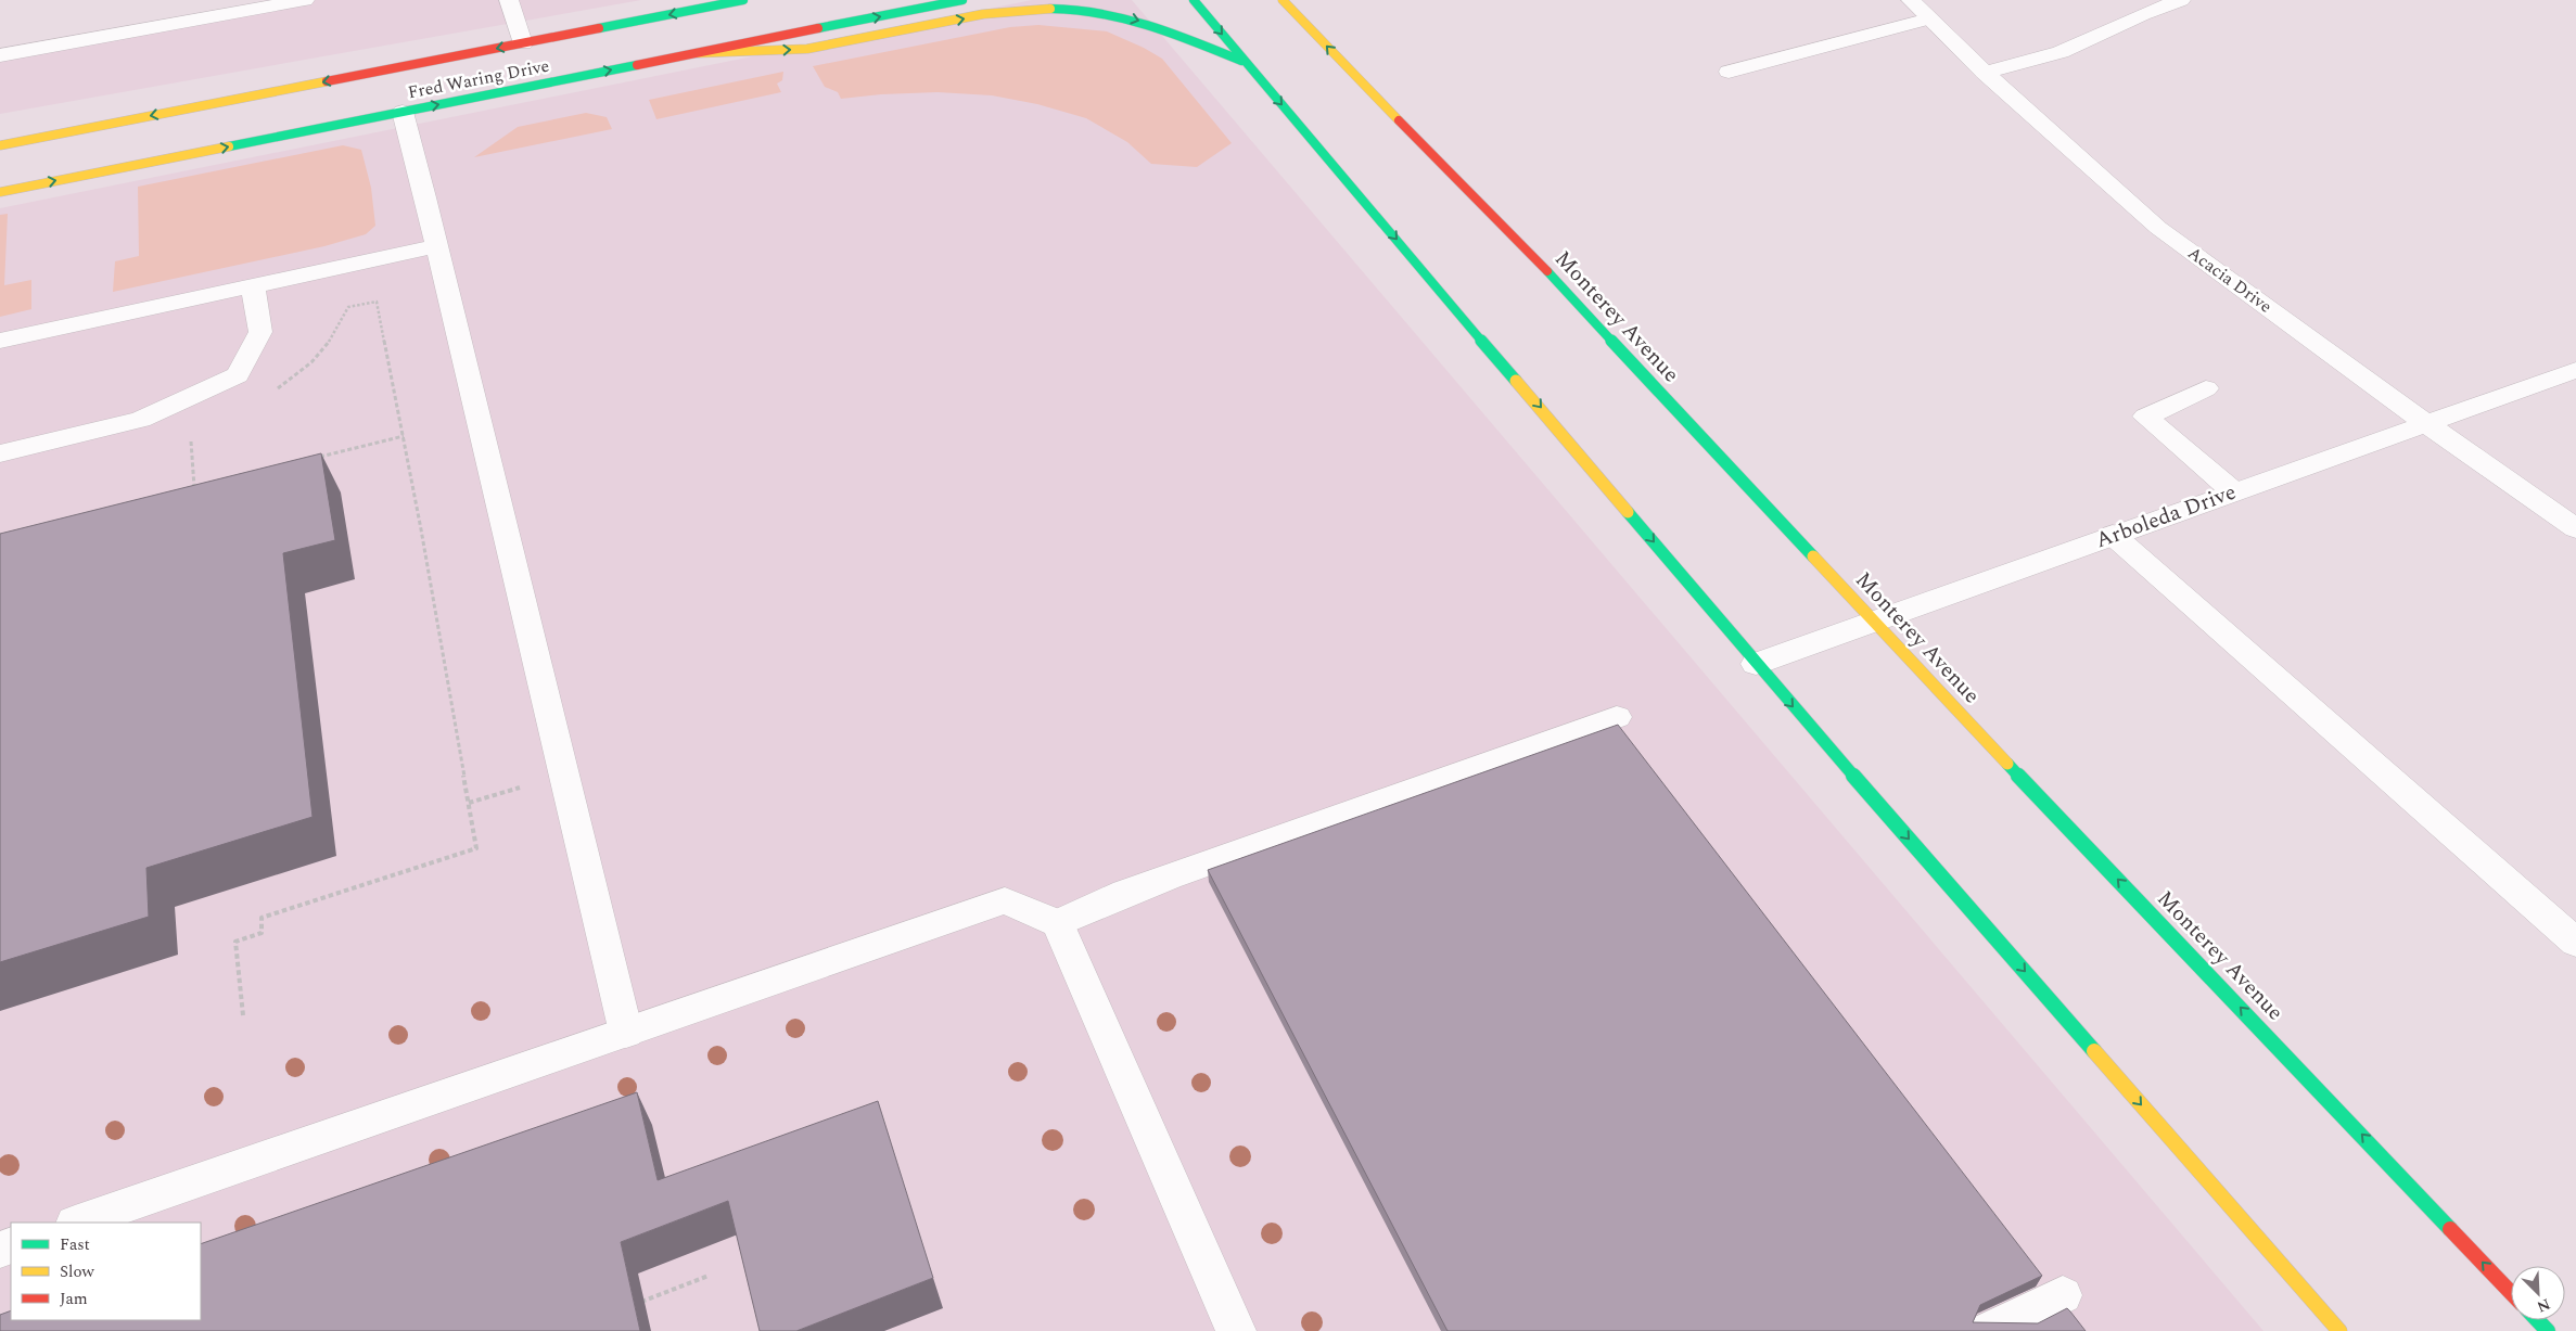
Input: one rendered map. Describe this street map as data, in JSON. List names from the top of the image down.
{
  "streets": {
    "main road": ["Fred Waring Drive", "Monterey Avenue"],
    "street": ["Acacia Drive", "Arboleda Drive"]
  },
  "crossings": [
    ["Acacia Drive", "Arboleda Drive"],
    ["Monterey Avenue", "Arboleda Drive"]
  ],
  "legend": ["Fast", "Slow", "Jam"],
  "north": "bottom right"
}
